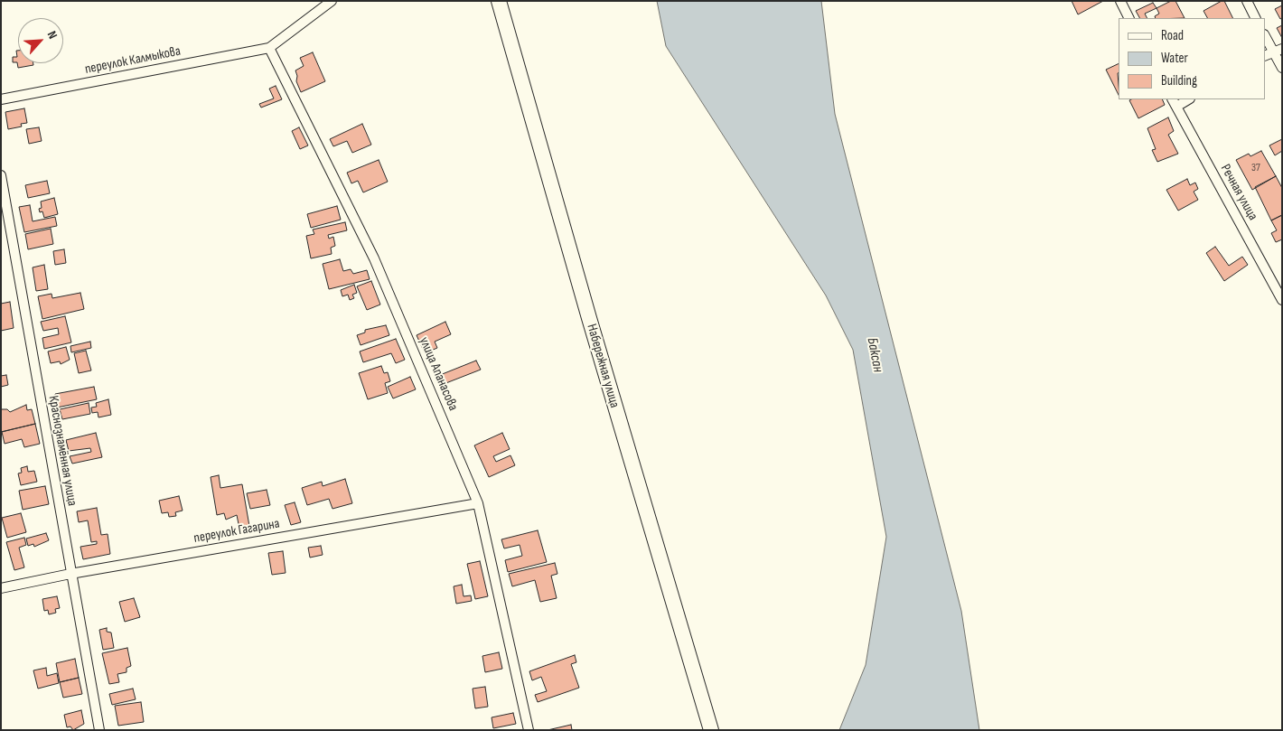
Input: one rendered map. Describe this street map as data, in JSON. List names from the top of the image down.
{
  "streets": {
    "main road": ["Набережная улица"],
    "street": [
      "переулок Калмыкова",
      "Речная улица",
      "улица Апанасова",
      "Краснознамённая улица",
      "переулок Гагарина"
    ]
  },
  "crossings": [
    ["переулок Калмыкова", "улица Апанасова"],
    ["улица Апанасова", "переулок Гагарина"],
    ["Краснознамённая улица", "переулок Гагарина"]
  ],
  "water": ["Баксан"],
  "house_numbers": ["37"],
  "legend": ["Road", "Water", "Building"],
  "north": "top right"
}
